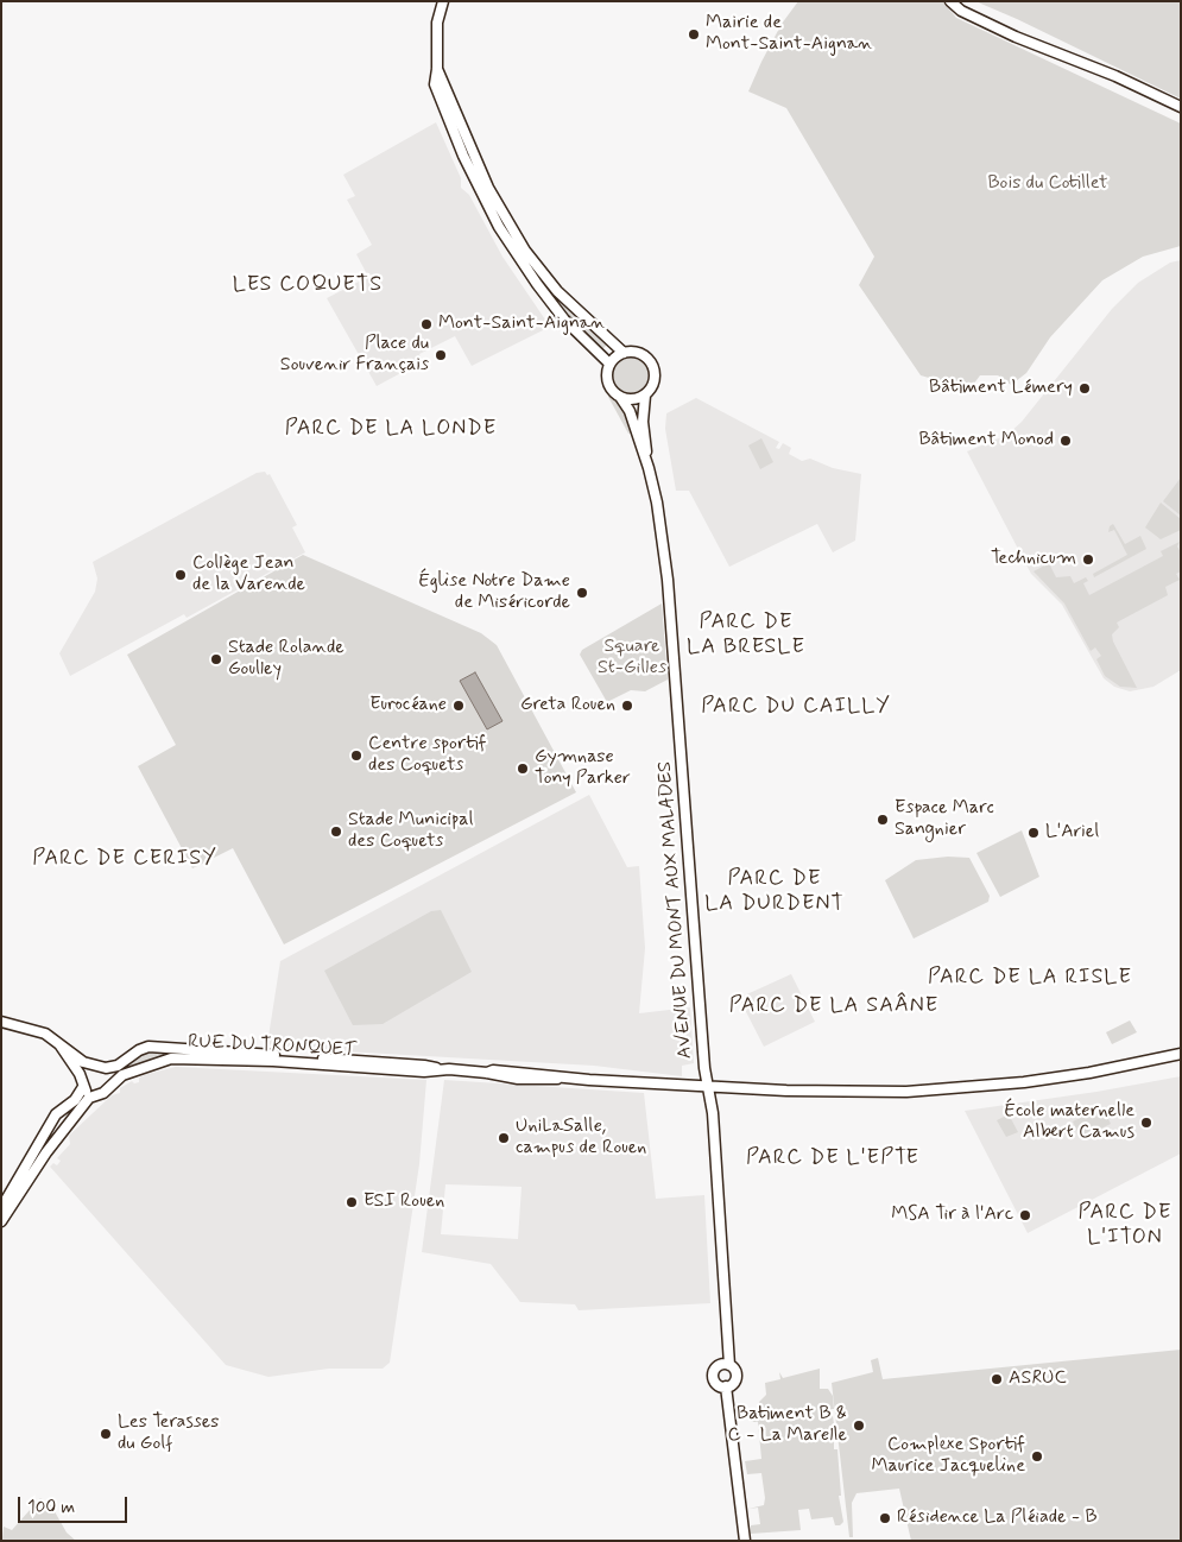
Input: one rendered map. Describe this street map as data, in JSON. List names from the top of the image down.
{
  "streets": {
    "street": ["AVENUE DU MONT AUX MALADES", "RUE DU TRONQUET"]
  },
  "crossings": [
    ["AVENUE DU MONT AUX MALADES", "RUE DU TRONQUET"]
  ],
  "districts": [
    "LES COQUETS",
    "PARC DE LA LONDE",
    "PARC DE LA BRESLE",
    "PARC DU CAILLY",
    "PARC DE CERISY",
    "PARC DE LA DURDENT",
    "PARC DE LA RISLE",
    "PARC DE LA SAÂNE",
    "PARC DE L'EPTE",
    "PARC DE L'ITON"
  ],
  "parks": ["Bois du Cotillet", "Square St-Gilles"],
  "places": [
    "Mairie de Mont-Saint-Aignan",
    "Mont-Saint-Aignan",
    "Place du Souvenir Français",
    "Bâtiment Lémery",
    "Bâtiment Monod",
    "Technicum",
    "Collège Jean de la Varende",
    "Église Notre Dame de Miséricorde",
    "Stade Rolande Goulley",
    "Eurocéane",
    "Greta Rouen",
    "Centre sportif des Coquets",
    "Gymnase Tony Parker",
    "Espace Marc Sangnier",
    "Stade Municipal des Coquets",
    "L'Ariel",
    "École maternelle Albert Camus",
    "UniLaSalle, campus de Rouen",
    "ESI Rouen",
    "MSA Tir à l'Arc",
    "ASRUC",
    "Batiment B & C - La Marelle",
    "Les Terasses du Golf",
    "Complexe Sportif Maurice Jacqueline",
    "Résidence La Pléiade - B"
  ],
  "scale_bar": "100 m"
}
